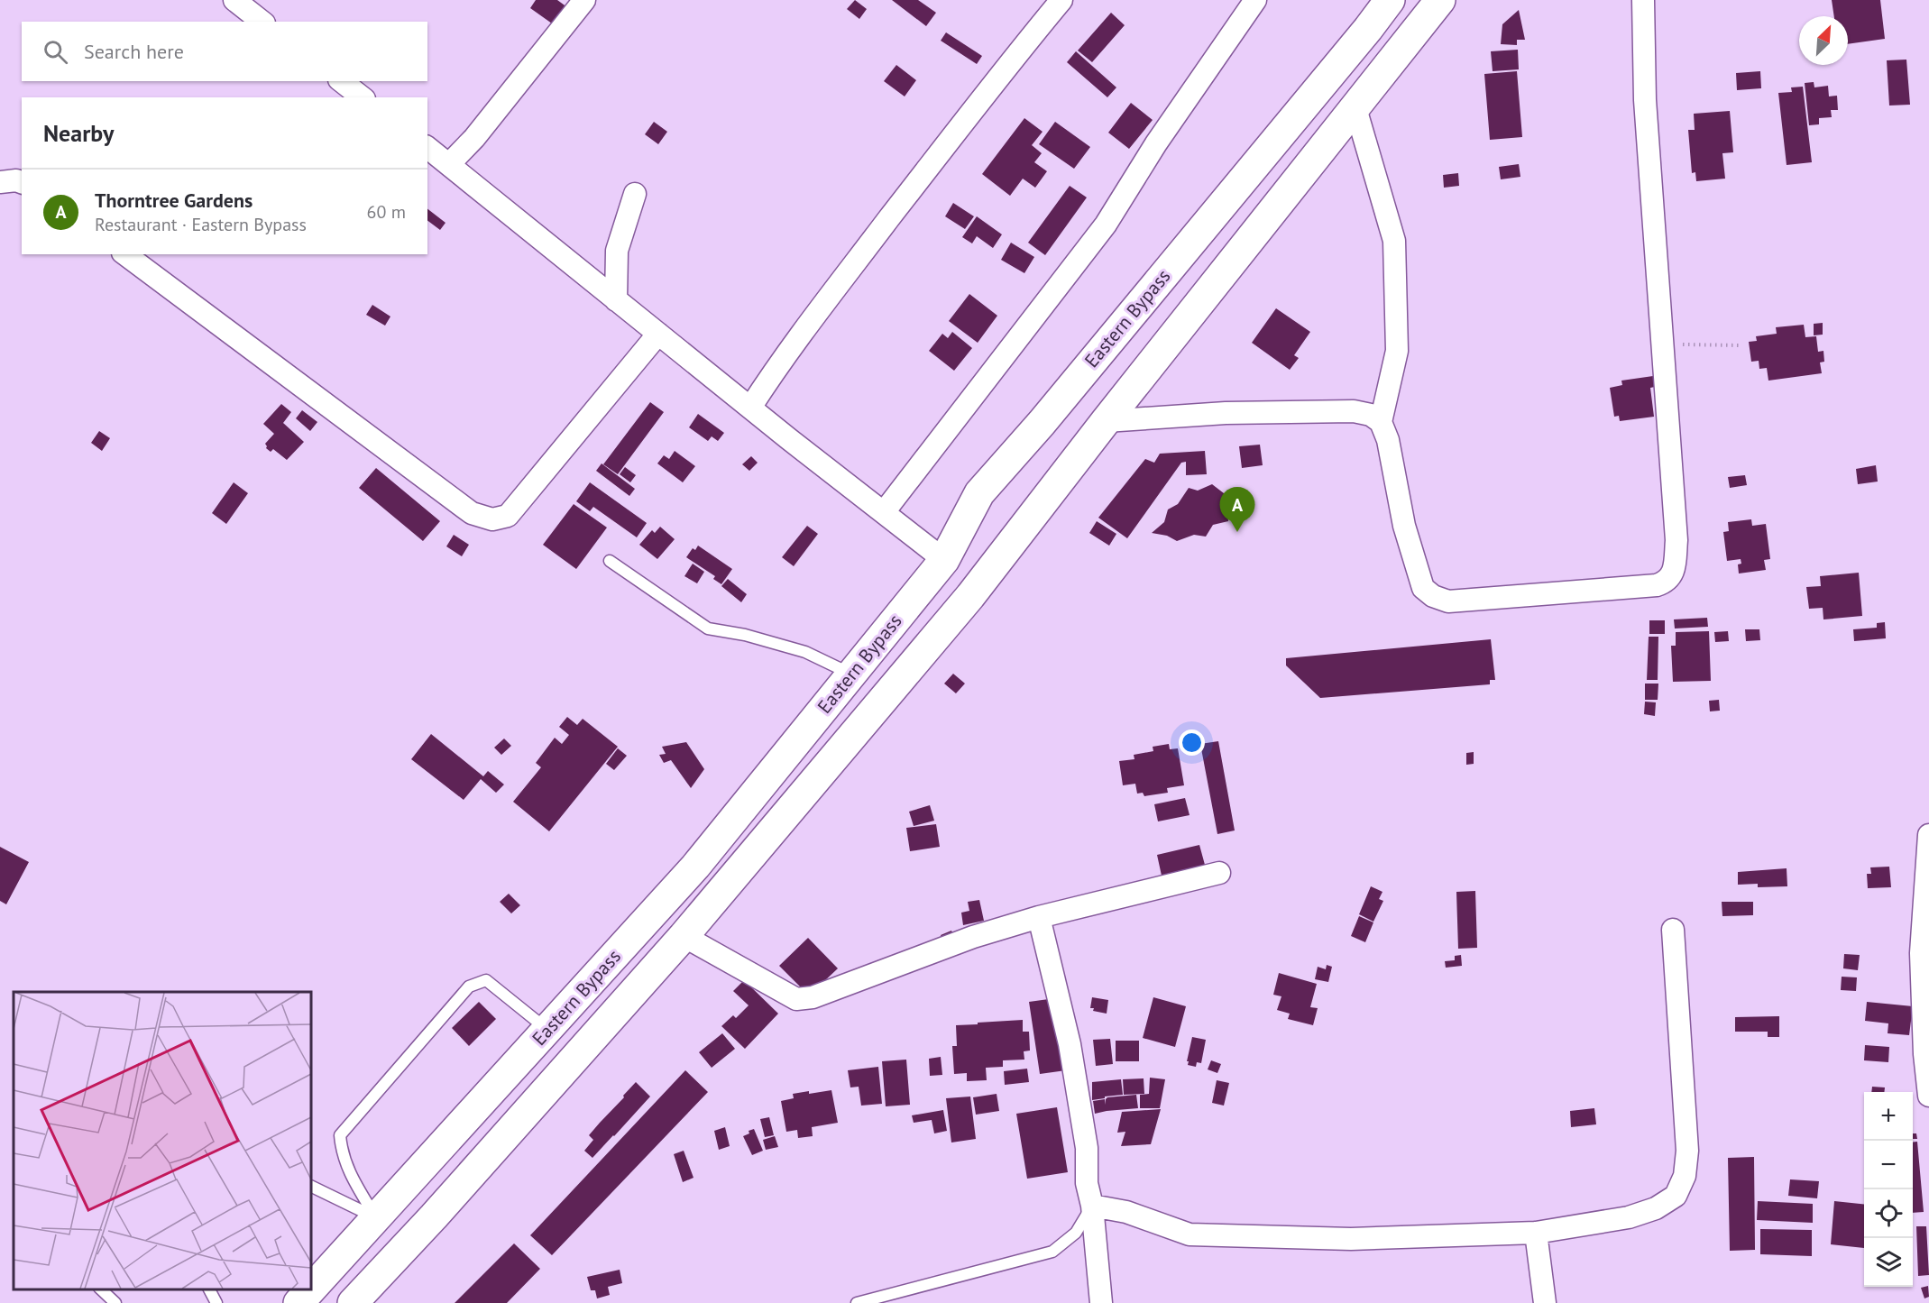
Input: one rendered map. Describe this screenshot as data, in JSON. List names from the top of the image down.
{
  "streets": {
    "main road": ["Eastern Bypass"]
  },
  "north": "top right",
  "page": {
    "search": "Search here",
    "heading": "Nearby",
    "list": [
      {
        "mark": "A",
        "name": "Thorntree Gardens",
        "note": "Restaurant · Eastern Bypass",
        "value": "60 m"
      }
    ],
    "pins": "A",
    "map_buttons": ["+", "−"]
  }
}
